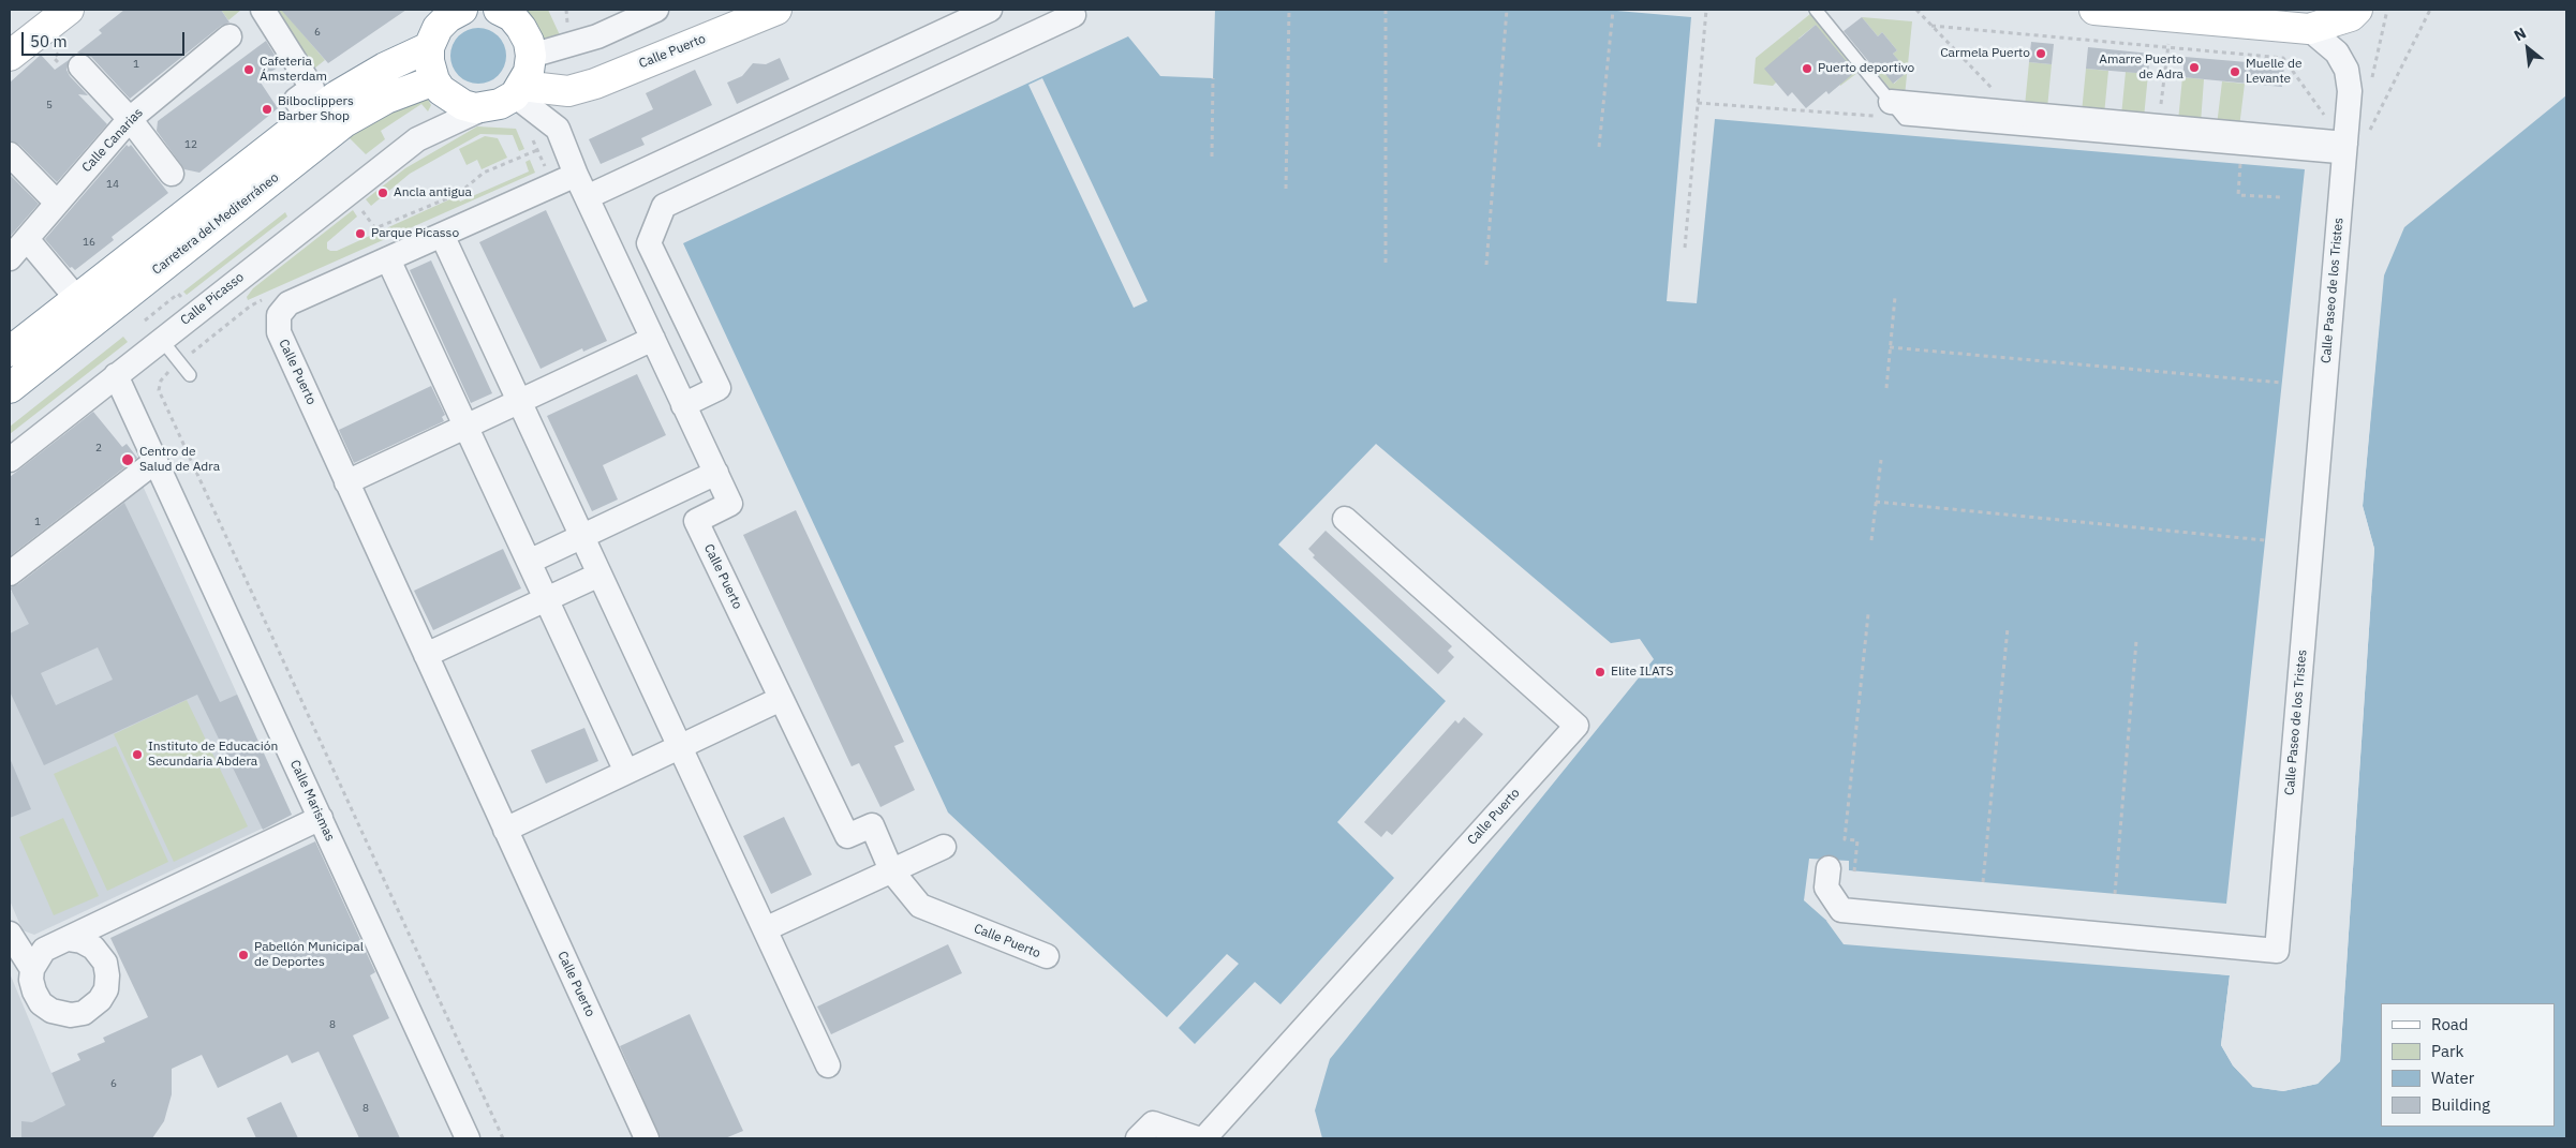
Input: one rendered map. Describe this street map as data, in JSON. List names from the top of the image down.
{
  "streets": {
    "main road": ["Calle Puerto", "Carretera del Mediterráneo"],
    "street": [
      "Calle Canarias",
      "Calle Paseo de los Tristes",
      "Calle Picasso",
      "Calle Marismas"
    ]
  },
  "crossings": [
    ["Calle Picasso", "Calle Marismas"]
  ],
  "places": [
    "Carmela Puerto",
    "Amarre Puerto de Adra",
    "Puerto deportivo",
    "Cafeteria Ámsterdam",
    "Muelle de Levante",
    "Bilboclippers Barber Shop",
    "Ancla antigua",
    "Parque Picasso",
    "Centro de Salud de Adra",
    "Elite ILATS",
    "Instituto de Educación Secundaria Abdera",
    "Pabellón Municipal de Deportes"
  ],
  "house_numbers": [
    "6",
    "1",
    "5",
    "12",
    "14",
    "16",
    "2",
    "1",
    "8",
    "6",
    "8"
  ],
  "legend": [
    "Road",
    "Park",
    "Water",
    "Building"
  ],
  "scale_bar": "50 m",
  "north": "top left"
}
